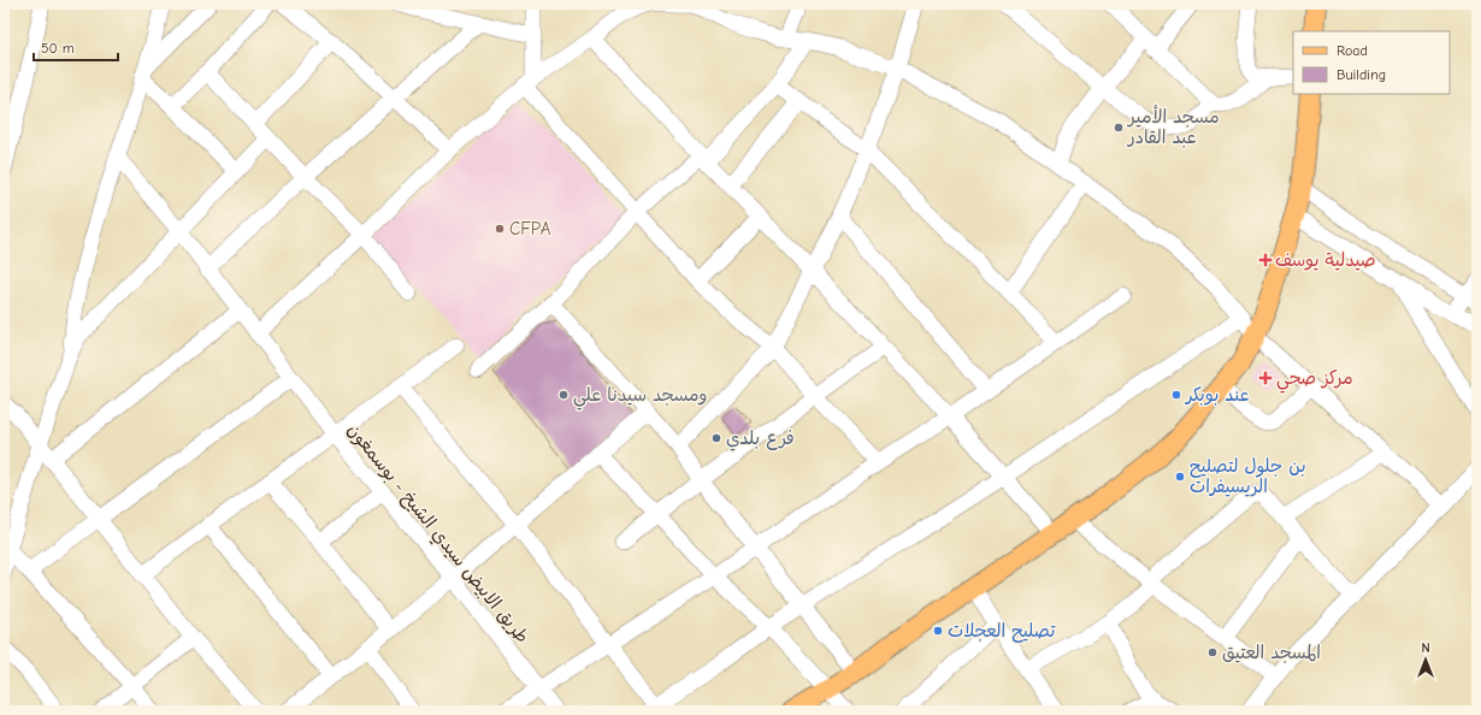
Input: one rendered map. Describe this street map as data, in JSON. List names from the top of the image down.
{
  "streets": {
    "street": ["طريق الابيض سيدي الشيخ - بوسمغون"]
  },
  "places": {
    "other": [
      "مسجد الأمير عبد القادر",
      "CFPA",
      "ومسجد سيدنا علي",
      "عند بوبكر",
      "فرع بلدي",
      "بن جلول لتصليح الريسيفرات",
      "تصليح العجلات",
      "المسجد العتيق"
    ],
    "health": ["صيدلية يوسف", "مركز صحي"]
  },
  "legend": ["Road", "Building"],
  "scale_bar": "50 m",
  "north": "top"
}
